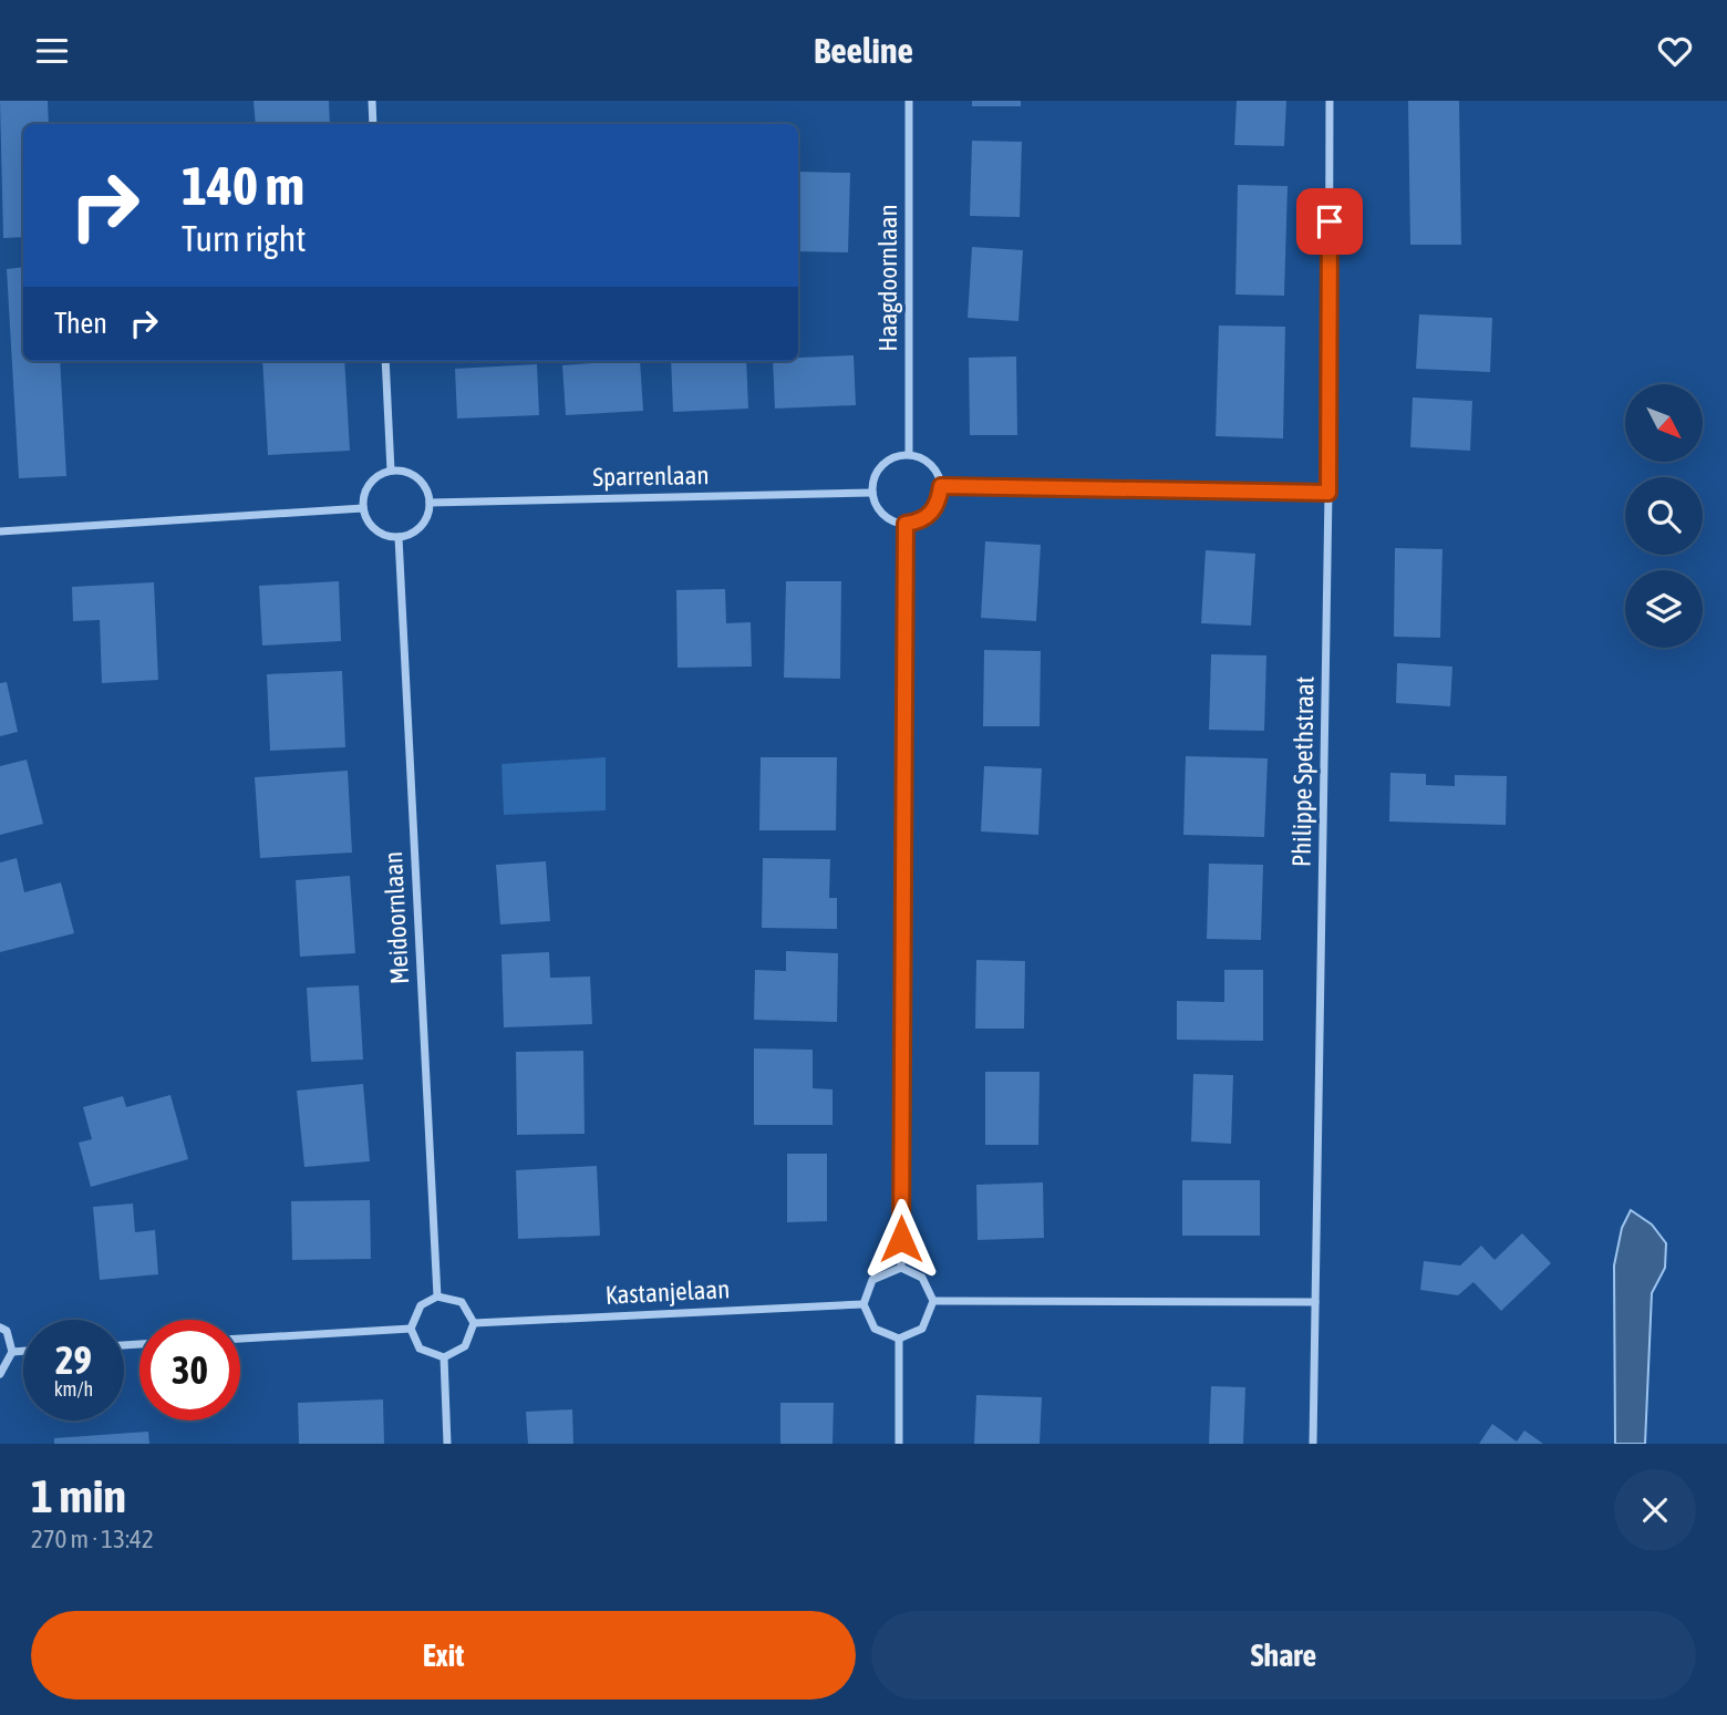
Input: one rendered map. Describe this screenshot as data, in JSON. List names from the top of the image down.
{
  "streets": {
    "street": [
      "Haagdoornlaan",
      "Sparrenlaan",
      "Philippe Spethstraat",
      "Meidoornlaan",
      "Kastanjelaan"
    ]
  },
  "crossings": [
    ["Haagdoornlaan", "Sparrenlaan"],
    ["Sparrenlaan", "Meidoornlaan"],
    ["Meidoornlaan", "Kastanjelaan"]
  ],
  "north": "bottom right",
  "page": {
    "header": "Beeline",
    "turn": ["140 m", "Turn right"],
    "then": "Then",
    "speed": "29 km/h",
    "limit": "30",
    "heading": ["1 min", "270 m · 13:42"],
    "buttons": ["Exit", "Share"]
  }
}
